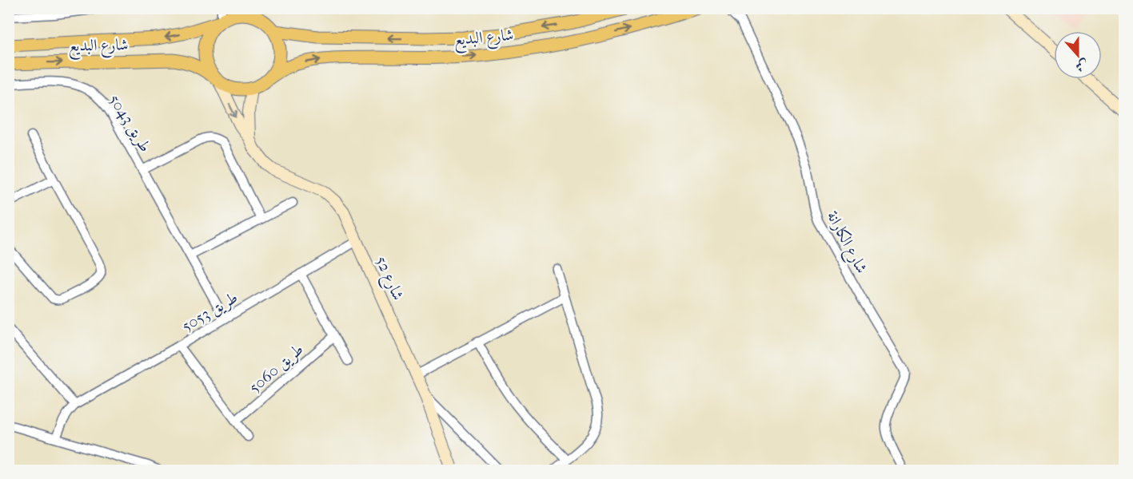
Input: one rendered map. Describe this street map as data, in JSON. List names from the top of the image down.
{
  "streets": {
    "main road": ["شارع البديع"],
    "street": [
      "طريق 5043",
      "شارع الكارانة",
      "شارع 52",
      "طريق 5053",
      "طريق 5060"
    ]
  },
  "crossings": [
    ["شارع البديع", "شارع 52"],
    ["طريق 5043", "طريق 5053"],
    ["شارع 52", "طريق 5053"]
  ],
  "north": "bottom"
}
